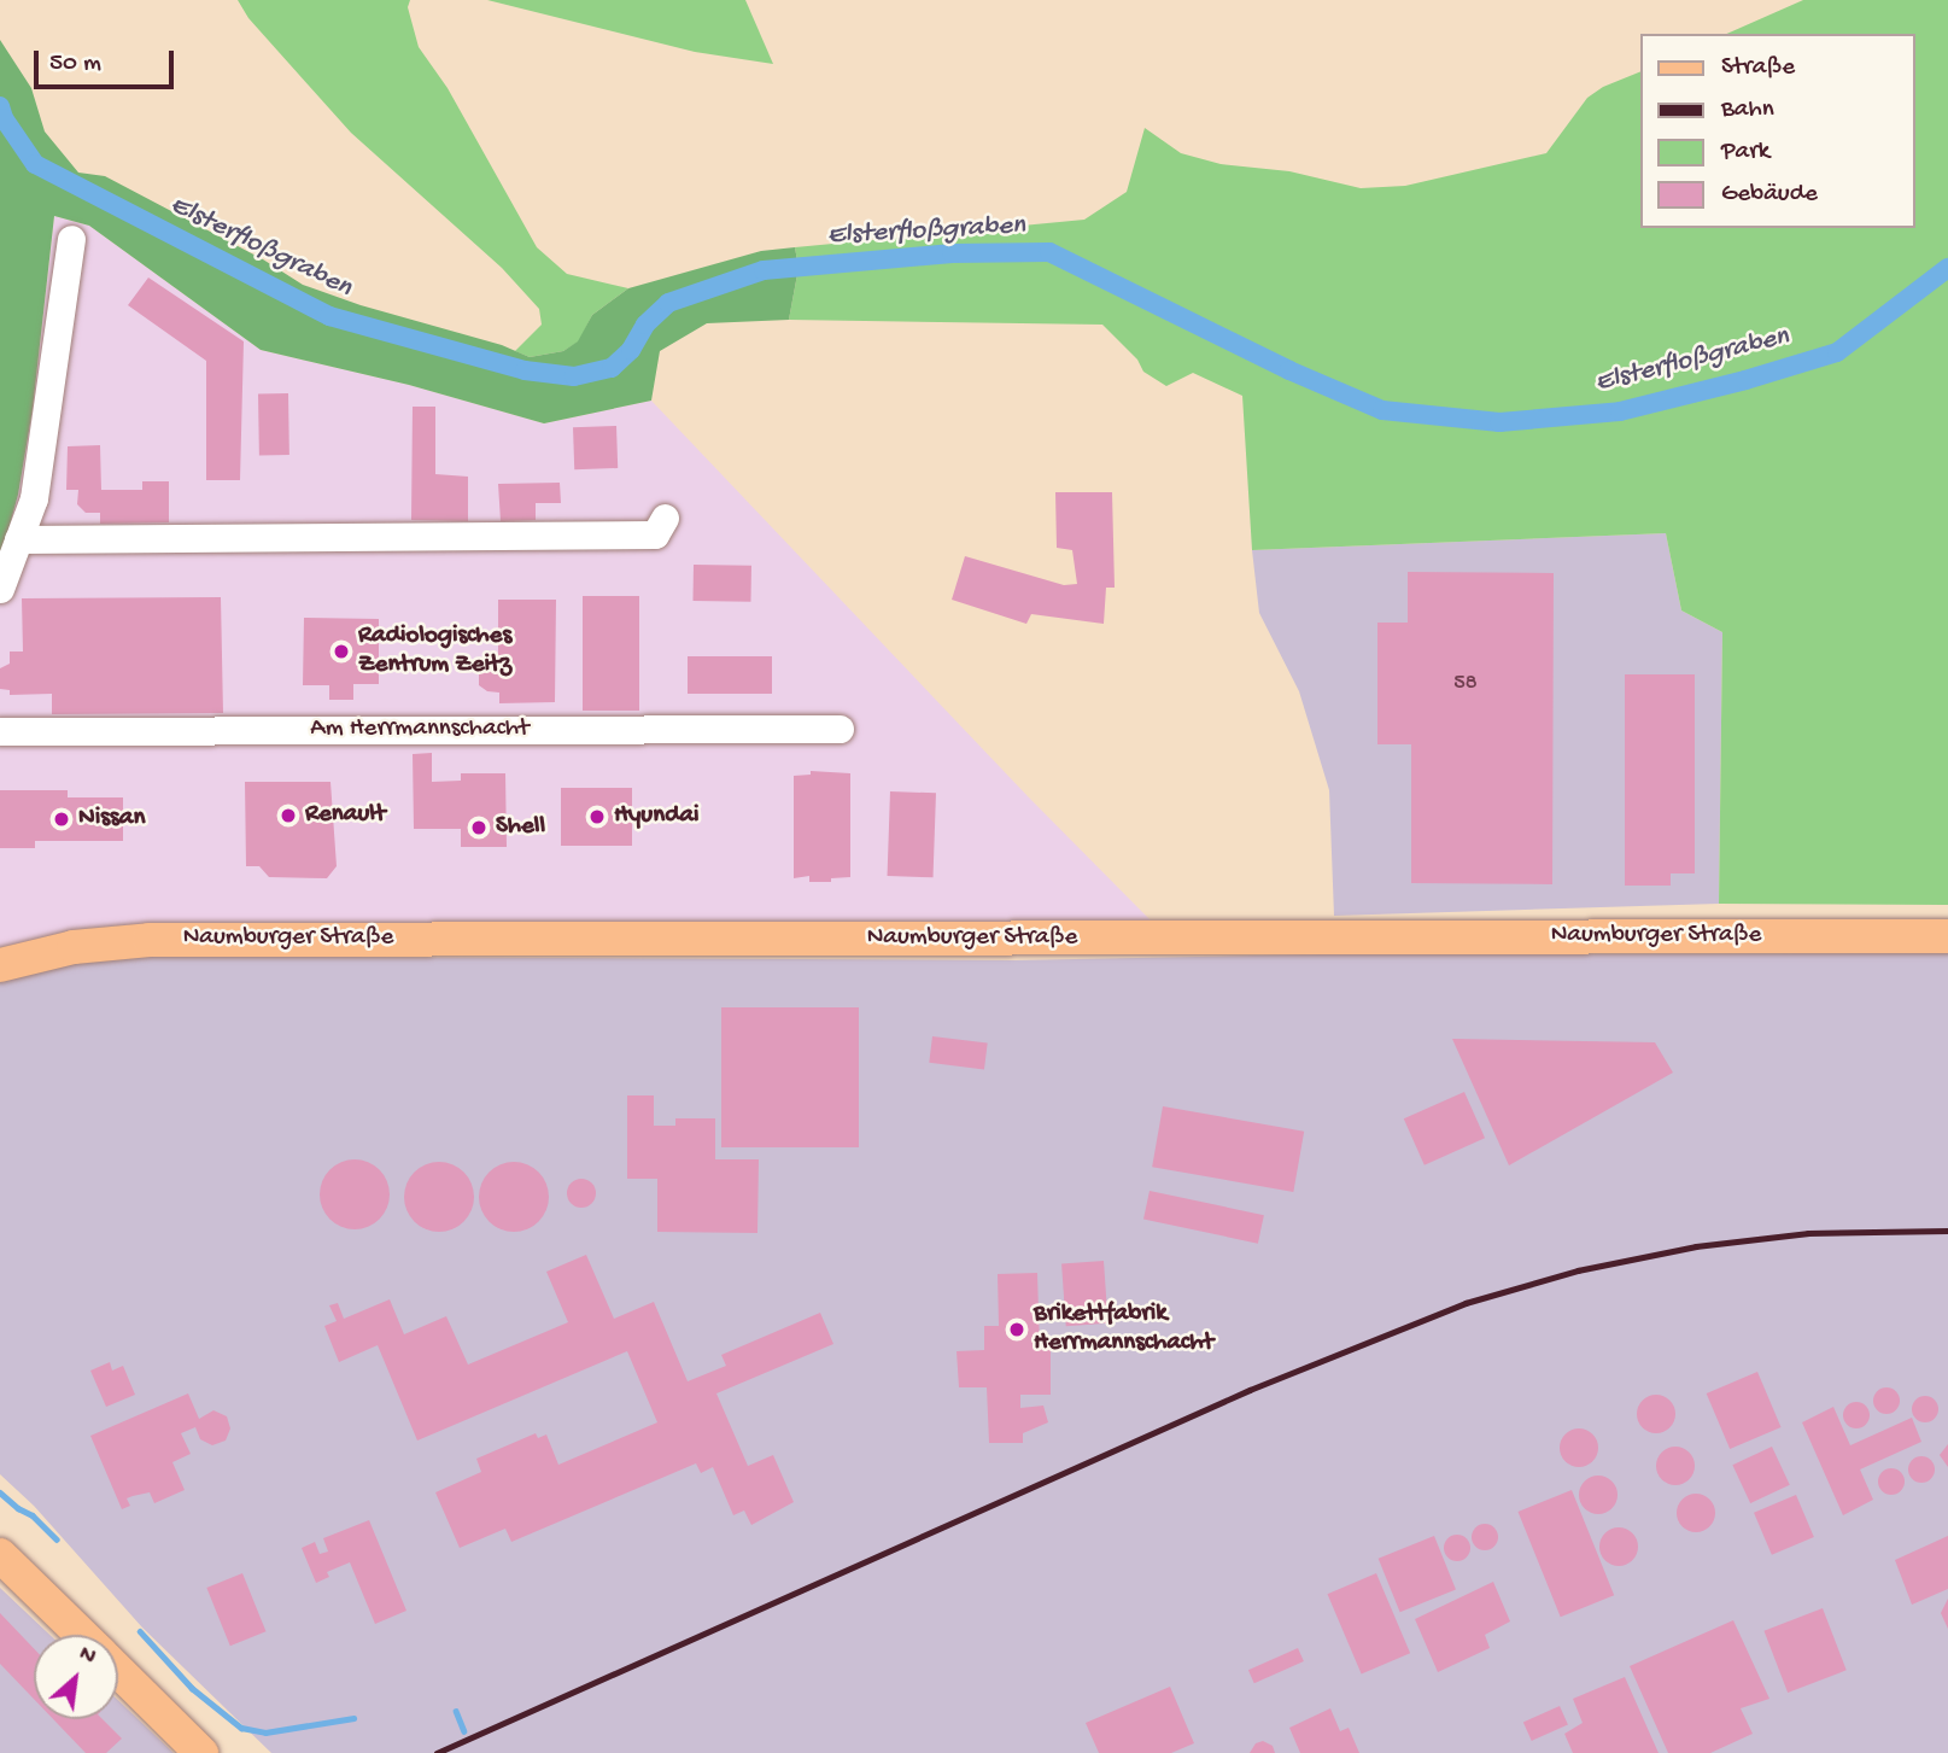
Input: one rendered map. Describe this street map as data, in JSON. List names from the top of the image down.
{
  "streets": {
    "main road": ["Naumburger Straße"],
    "street": ["Am Herrmannschacht"]
  },
  "water": ["Elsterfloßgraben"],
  "places": [
    "Radiologisches Zentrum Zeitz",
    "Renault",
    "Hyundai",
    "Nissan",
    "Shell",
    "Brikettfabrik Herrmannschacht"
  ],
  "house_numbers": ["58"],
  "legend": [
    "Straße",
    "Bahn",
    "Park",
    "Gebäude"
  ],
  "scale_bar": "50 m",
  "north": "top right"
}
